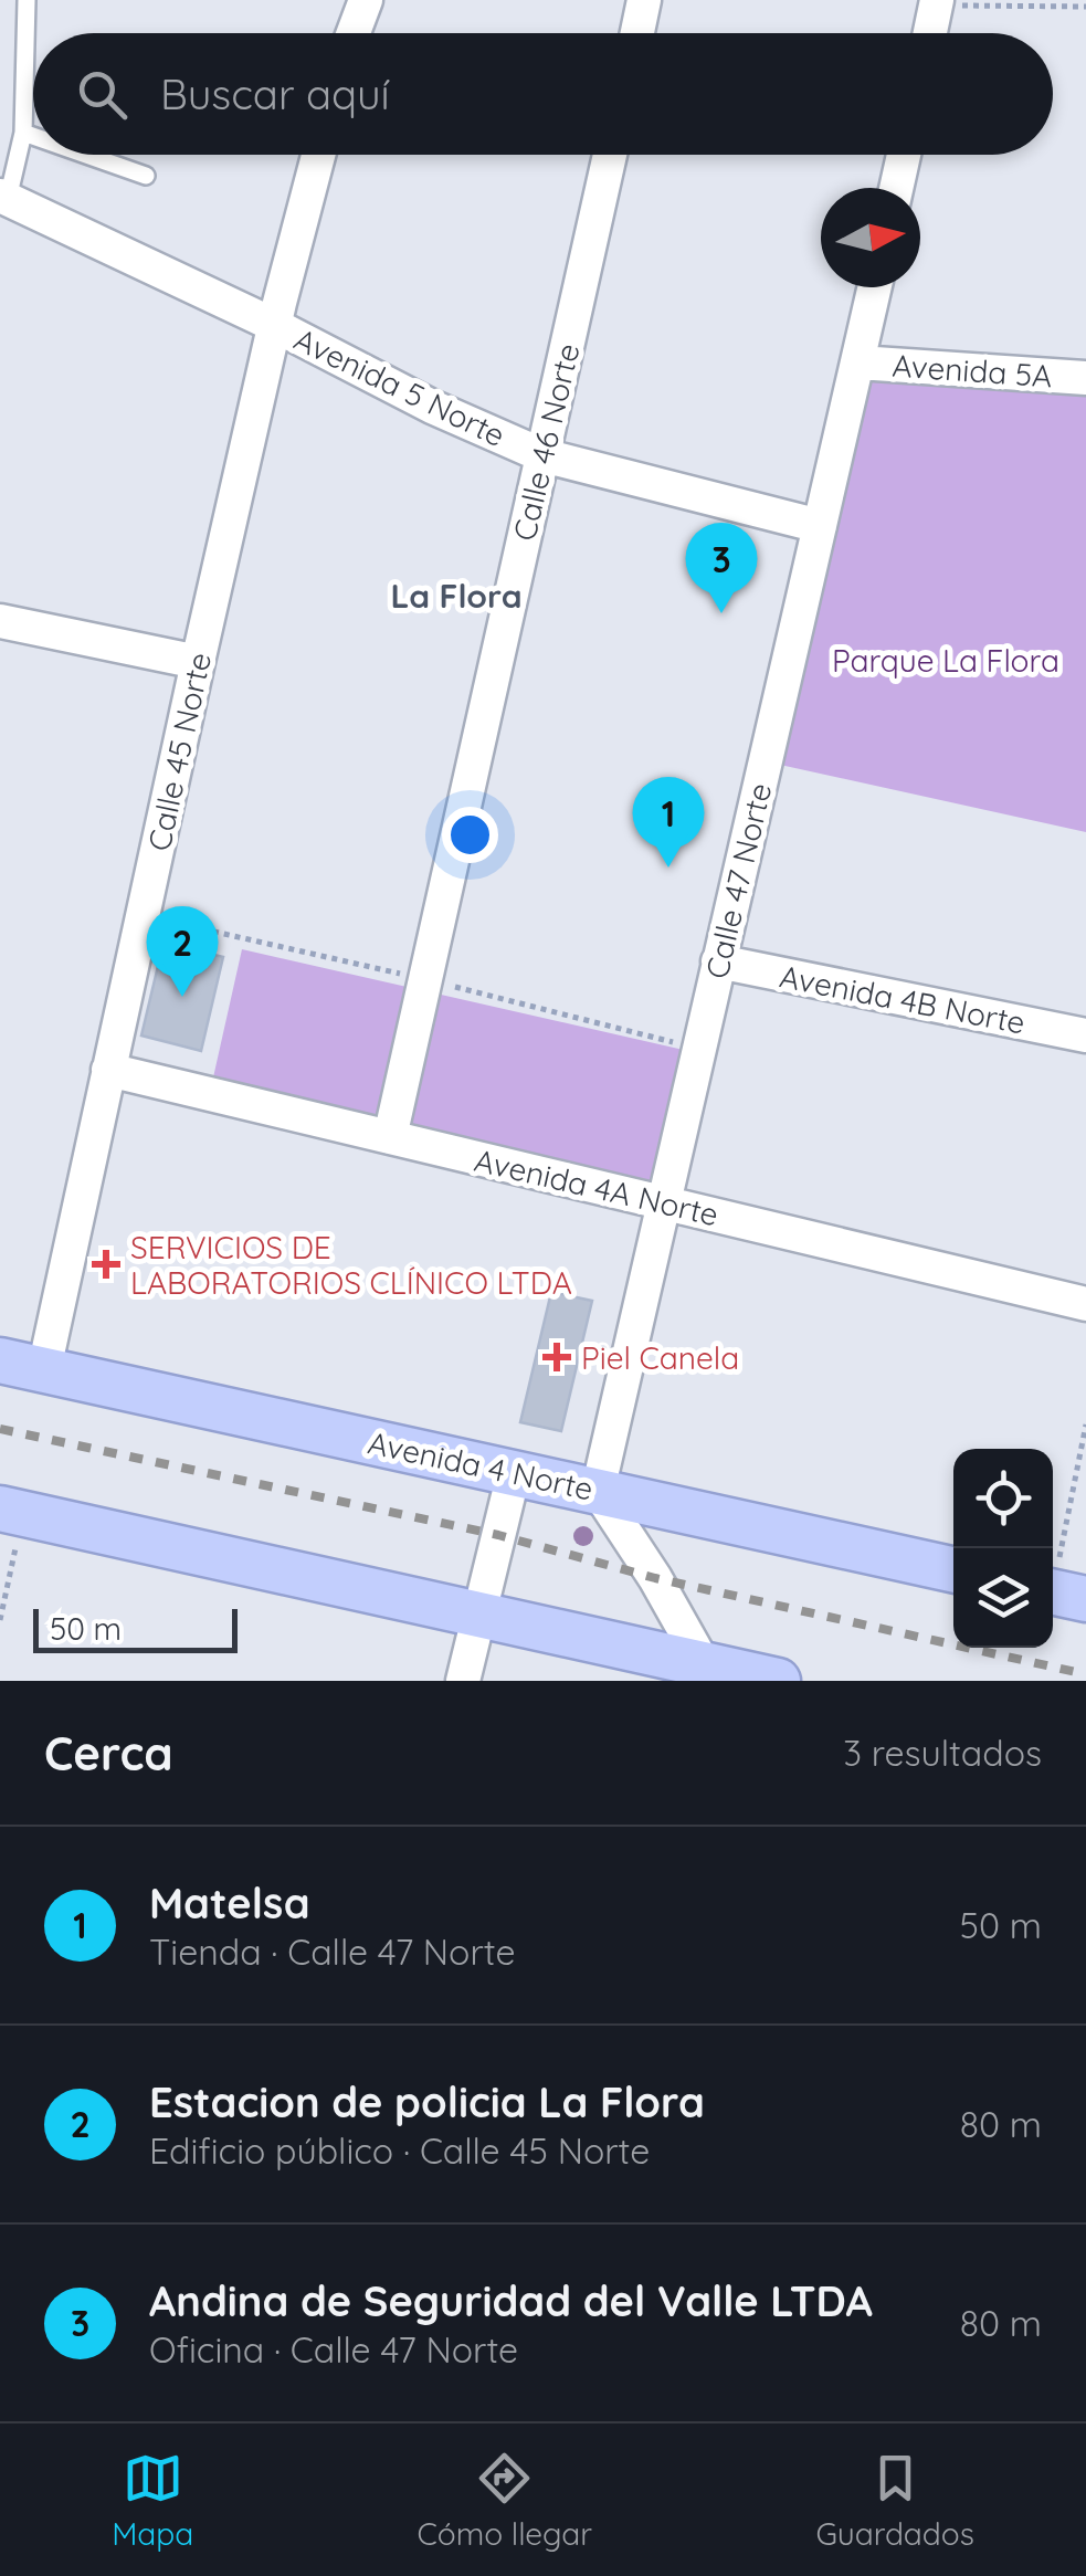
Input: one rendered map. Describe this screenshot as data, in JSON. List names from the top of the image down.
{
  "streets": {
    "main road": ["Avenida 4 Norte"],
    "street": [
      "Avenida 5A",
      "Avenida 5 Norte",
      "Calle 46 Norte",
      "Calle 45 Norte",
      "Calle 47 Norte",
      "Avenida 4B Norte",
      "Avenida 4A Norte"
    ]
  },
  "crossings": [
    ["Avenida 5A", "Calle 47 Norte"],
    ["Avenida 5 Norte", "Calle 46 Norte"],
    ["Avenida 5 Norte", "Calle 45 Norte"],
    ["Avenida 5 Norte", "Calle 47 Norte"],
    ["Calle 46 Norte", "Avenida 4A Norte"],
    ["Calle 45 Norte", "Avenida 4A Norte"],
    ["Calle 45 Norte", "Avenida 4 Norte"],
    ["Calle 47 Norte", "Avenida 4B Norte"],
    ["Calle 47 Norte", "Avenida 4A Norte"],
    ["Calle 47 Norte", "Avenida 4 Norte"]
  ],
  "districts": ["La Flora"],
  "parks": ["Parque La Flora"],
  "places": {
    "health": ["SERVICIOS DE LABORATORIOS CLÍNICO LTDA", "Piel Canela"]
  },
  "scale_bar": "50 m",
  "north": "right",
  "page": {
    "search": "Buscar aquí",
    "pins": ["3", "1", "2"],
    "scale": "50 m",
    "heading": ["Cerca", "3 resultados"],
    "list": [
      {
        "mark": "1",
        "name": "Matelsa",
        "note": "Tienda · Calle 47 Norte",
        "value": "50 m"
      },
      {
        "mark": "2",
        "name": "Estacion de policia La Flora",
        "note": "Edificio público · Calle 45 Norte",
        "value": "80 m"
      },
      {
        "mark": "3",
        "name": "Andina de Seguridad del Valle LTDA",
        "note": "Oficina · Calle 47 Norte",
        "value": "80 m"
      }
    ],
    "nav": ["Mapa", "Cómo llegar", "Guardados"]
  }
}
